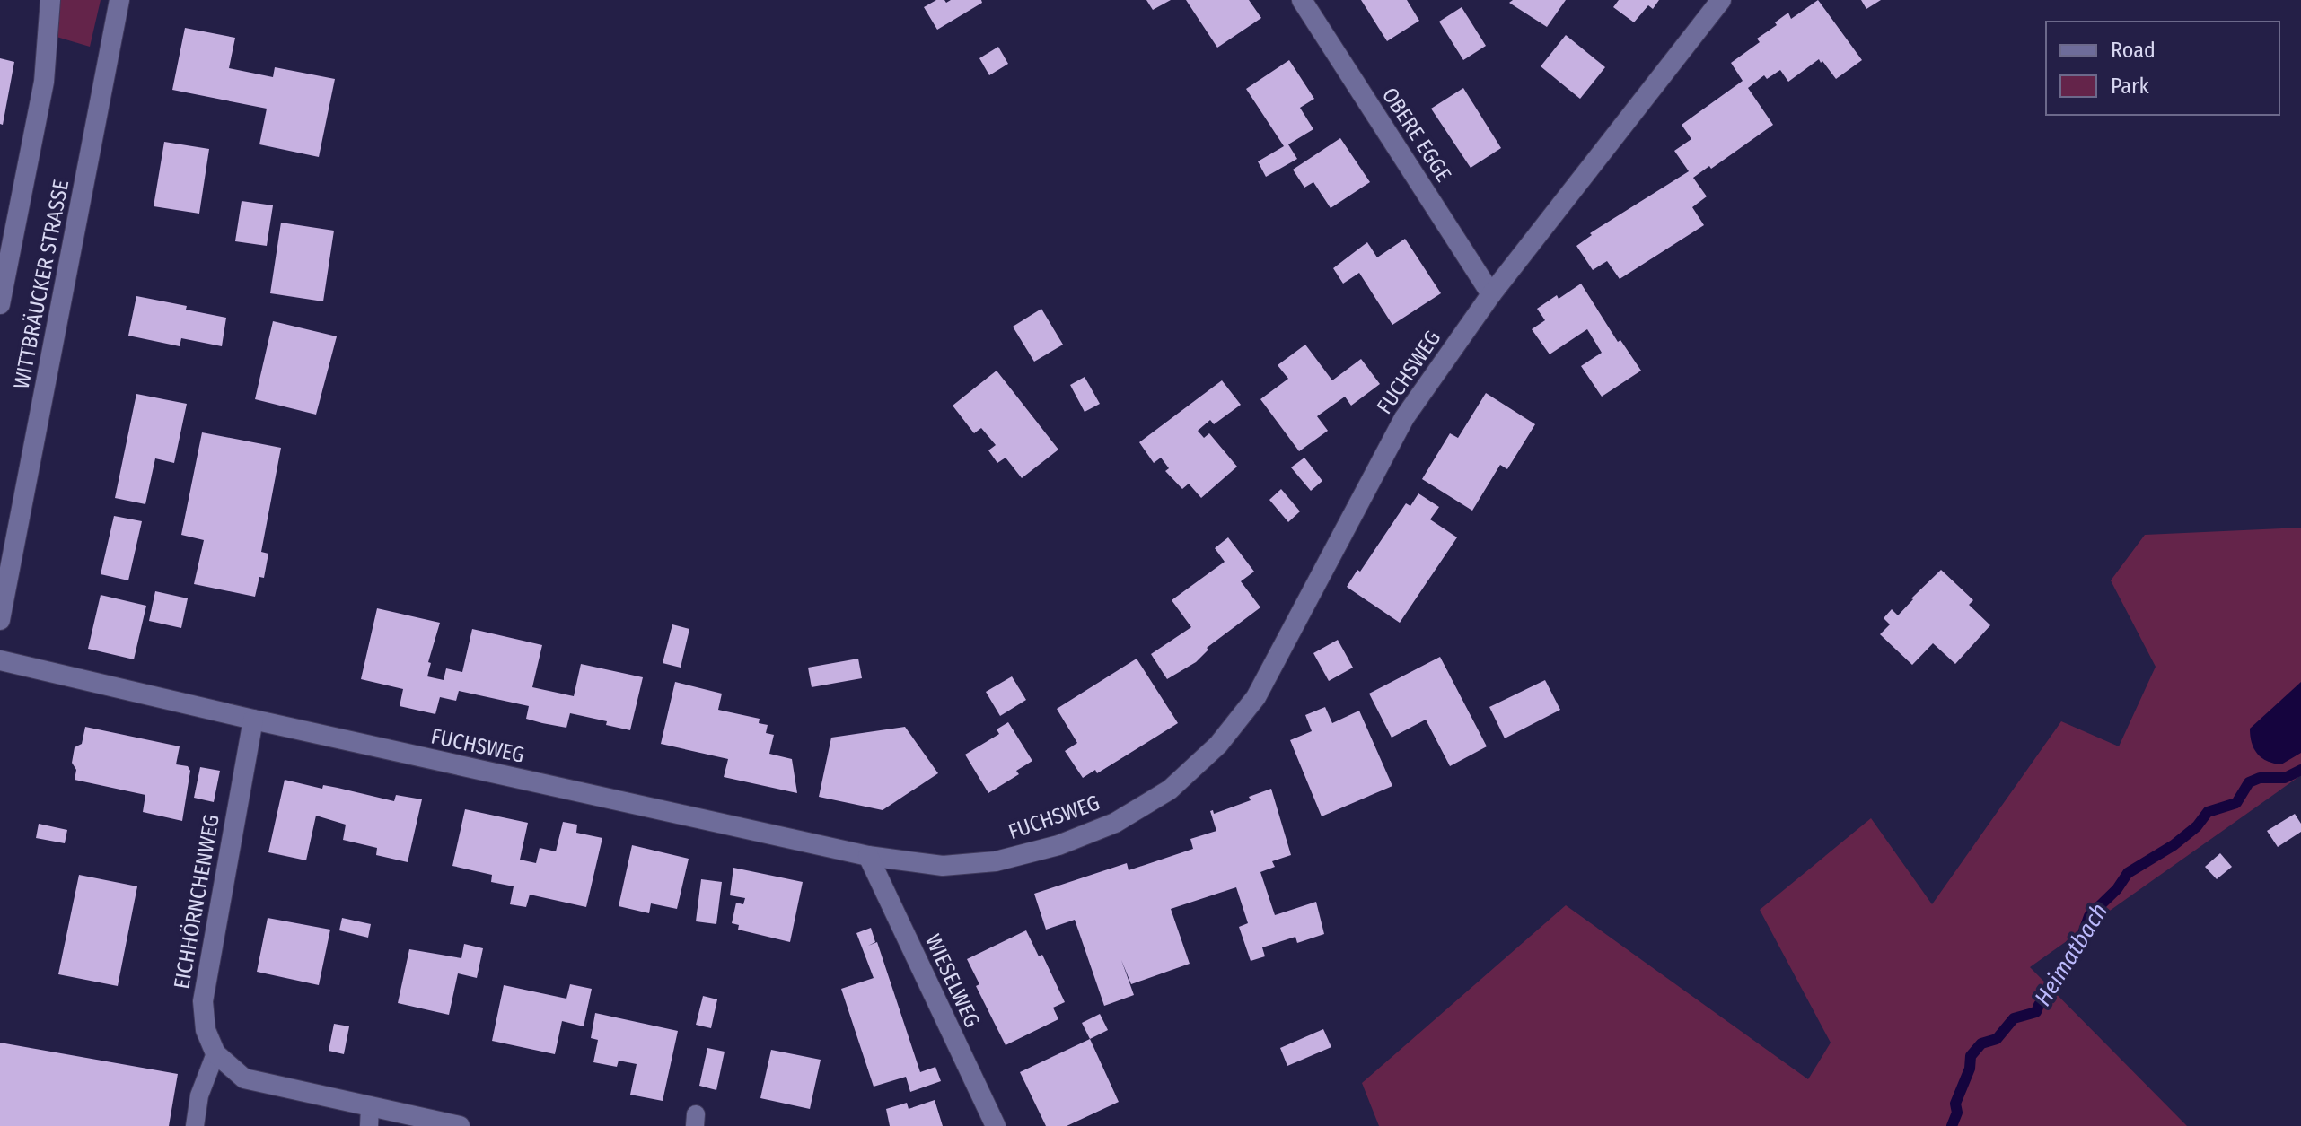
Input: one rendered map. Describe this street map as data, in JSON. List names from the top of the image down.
{
  "streets": {
    "street": [
      "OBERE EGGE",
      "WITTBRÄUCKER STRASSE",
      "FUCHSWEG",
      "EICHHÖRNCHENWEG",
      "WIESELWEG"
    ]
  },
  "crossings": [
    ["OBERE EGGE", "FUCHSWEG"],
    ["FUCHSWEG", "EICHHÖRNCHENWEG"],
    ["FUCHSWEG", "WIESELWEG"]
  ],
  "water": ["Heimatbach"],
  "legend": ["Road", "Park"]
}
